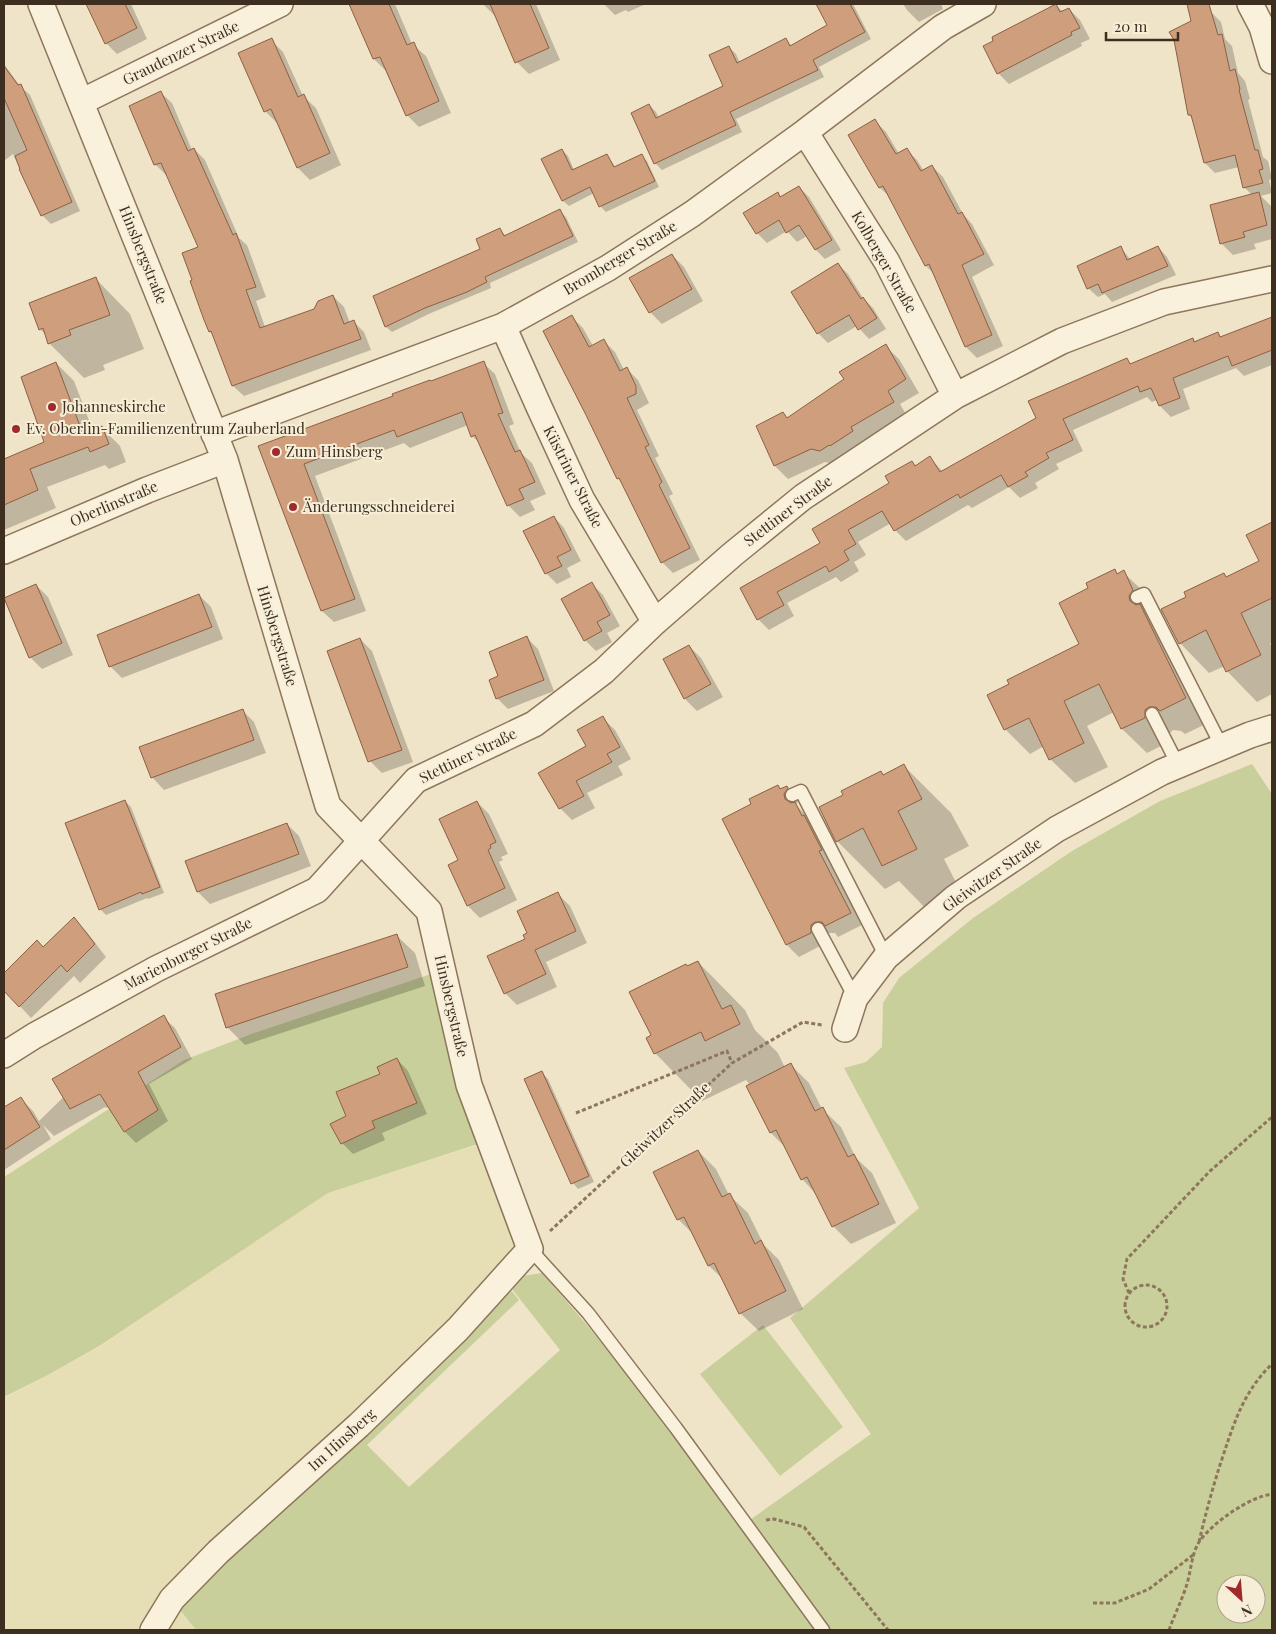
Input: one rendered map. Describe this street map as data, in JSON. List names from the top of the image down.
{
  "streets": {
    "street": [
      "Graudenzer Straße",
      "Hinsbergstraße",
      "Bromberger Straße",
      "Kolberger Straße",
      "Küstriner Straße",
      "Oberlinstraße",
      "Stettiner Straße",
      "Gleiwitzer Straße",
      "Marienburger Straße",
      "Im Hinsberg"
    ]
  },
  "crossings": [
    ["Graudenzer Straße", "Hinsbergstraße"],
    ["Hinsbergstraße", "Bromberger Straße"],
    ["Hinsbergstraße", "Oberlinstraße"],
    ["Hinsbergstraße", "Stettiner Straße"],
    ["Hinsbergstraße", "Gleiwitzer Straße"],
    ["Hinsbergstraße", "Marienburger Straße"],
    ["Hinsbergstraße", "Im Hinsberg"],
    ["Bromberger Straße", "Kolberger Straße"],
    ["Bromberger Straße", "Küstriner Straße"],
    ["Kolberger Straße", "Stettiner Straße"],
    ["Küstriner Straße", "Stettiner Straße"],
    ["Stettiner Straße", "Marienburger Straße"],
    ["Gleiwitzer Straße", "Im Hinsberg"]
  ],
  "places": [
    "Johanneskirche",
    "Ev. Oberlin-Familienzentrum Zauberland",
    "Zum Hinsberg",
    "Änderungsschneiderei"
  ],
  "scale_bar": "20 m",
  "north": "bottom right"
}
